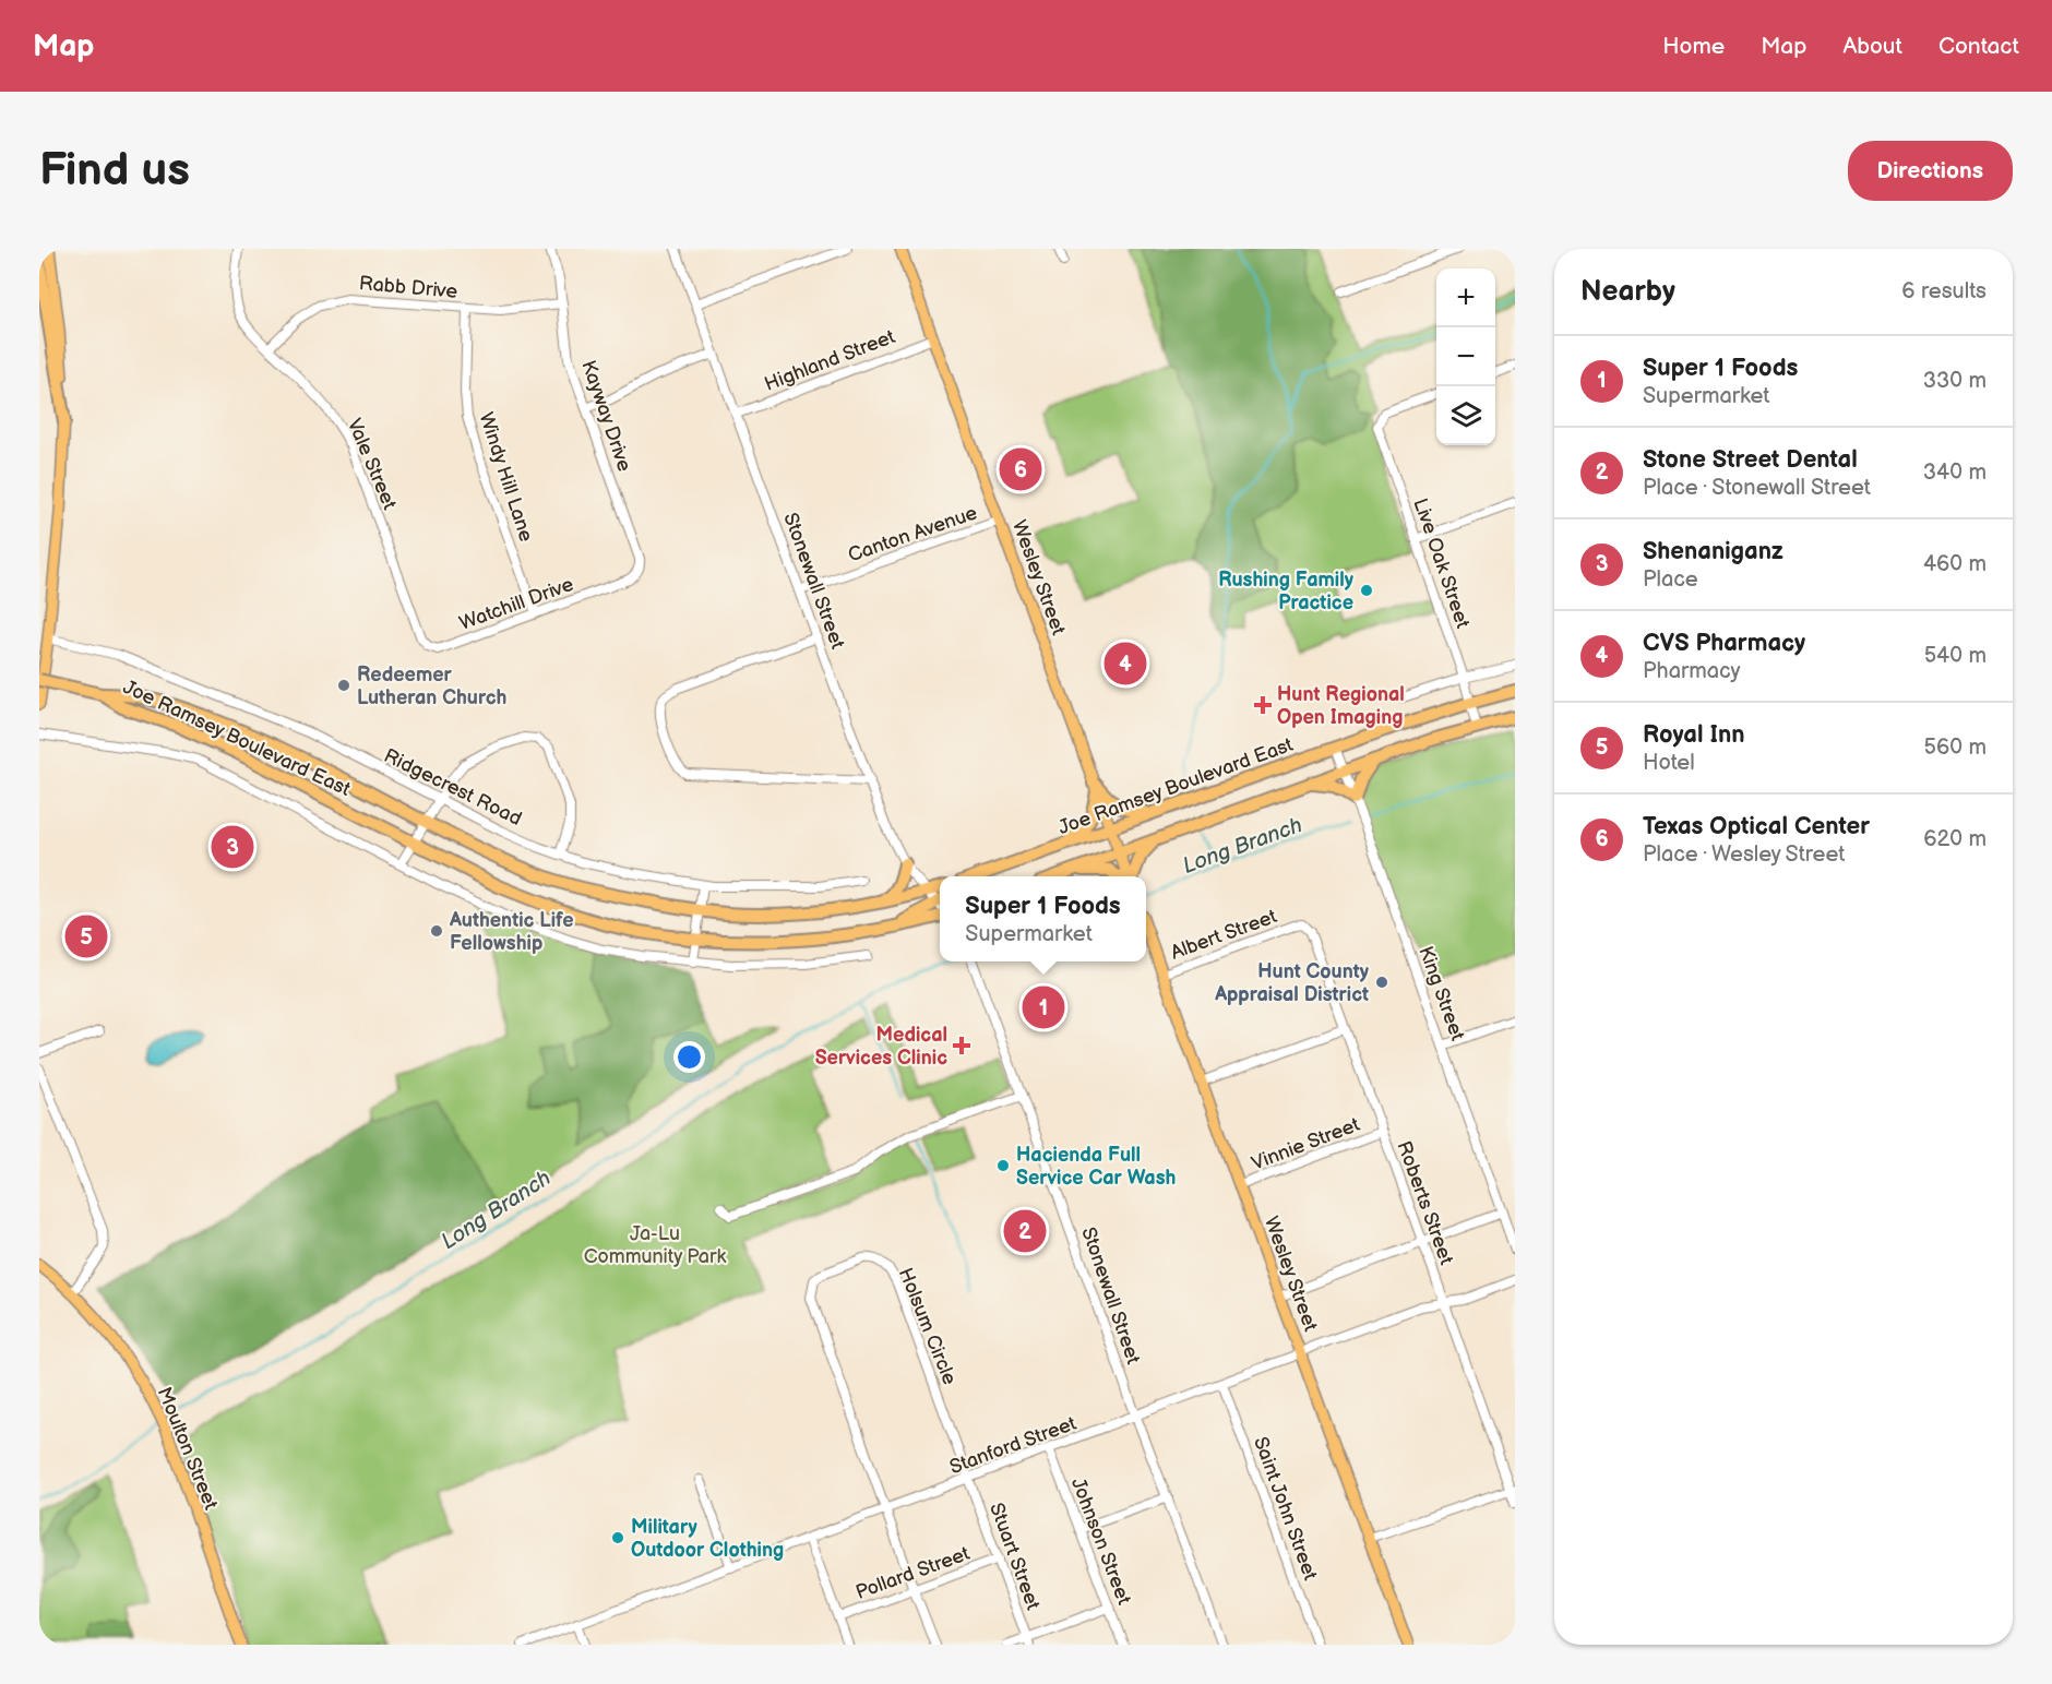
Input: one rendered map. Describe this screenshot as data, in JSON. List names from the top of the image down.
{
  "streets": {
    "highway": ["Joe Ramsey Boulevard East"],
    "main road": ["Wesley Street", "Moulton Street"],
    "street": [
      "Rabb Drive",
      "Highland Street",
      "Kayway Drive",
      "Vale Street",
      "Windy Hill Lane",
      "Canton Avenue",
      "Live Oak Street",
      "Stonewall Street",
      "Watchill Drive",
      "Ridgecrest Road",
      "Albert Street",
      "King Street",
      "Vinnie Street",
      "Roberts Street",
      "Holsum Circle",
      "Stanford Street",
      "Saint John Street",
      "Johnson Street",
      "Stuart Street",
      "Pollard Street"
    ]
  },
  "crossings": [
    ["Rabb Drive", "Kayway Drive"],
    ["Rabb Drive", "Vale Street"],
    ["Rabb Drive", "Windy Hill Lane"],
    ["Highland Street", "Wesley Street"],
    ["Highland Street", "Stonewall Street"],
    ["Kayway Drive", "Watchill Drive"],
    ["Vale Street", "Watchill Drive"],
    ["Windy Hill Lane", "Watchill Drive"],
    ["Canton Avenue", "Wesley Street"],
    ["Canton Avenue", "Stonewall Street"],
    ["Live Oak Street", "Joe Ramsey Boulevard East"],
    ["Wesley Street", "Joe Ramsey Boulevard East"],
    ["Wesley Street", "Albert Street"],
    ["Wesley Street", "Vinnie Street"],
    ["Wesley Street", "Stanford Street"],
    ["Stonewall Street", "Joe Ramsey Boulevard East"],
    ["Stonewall Street", "Stanford Street"],
    ["Joe Ramsey Boulevard East", "King Street"],
    ["Albert Street", "Roberts Street"],
    ["Vinnie Street", "Roberts Street"],
    ["Roberts Street", "Stanford Street"],
    ["Holsum Circle", "Stanford Street"],
    ["Holsum Circle", "Stuart Street"],
    ["Holsum Circle", "Pollard Street"],
    ["Stanford Street", "Saint John Street"],
    ["Stanford Street", "Johnson Street"],
    ["Stanford Street", "Stuart Street"],
    ["Stuart Street", "Pollard Street"]
  ],
  "water": ["Long Branch"],
  "parks": ["Ja-Lu Community Park"],
  "places": {
    "other": [
      "Rushing Family Practice",
      "Redeemer Lutheran Church",
      "Authentic Life Fellowship",
      "Hunt County Appraisal District",
      "Hacienda Full Service Car Wash",
      "Military Outdoor Clothing"
    ],
    "health": ["Hunt Regional Open Imaging", "Medical Services Clinic"]
  },
  "page": {
    "header": "Map",
    "nav": [
      "Home",
      "Map",
      "About",
      "Contact"
    ],
    "buttons": "Directions",
    "title": "Find us",
    "heading": ["Nearby", "6 results"],
    "map_buttons": ["+", "−"],
    "list": [
      {
        "mark": "1",
        "name": "Super 1 Foods",
        "note": "Supermarket",
        "value": "330 m"
      },
      {
        "mark": "2",
        "name": "Stone Street Dental",
        "note": "Place · Stonewall Street",
        "value": "340 m"
      },
      {
        "mark": "3",
        "name": "Shenaniganz",
        "note": "Place",
        "value": "460 m"
      },
      {
        "mark": "4",
        "name": "CVS Pharmacy",
        "note": "Pharmacy",
        "value": "540 m"
      },
      {
        "mark": "5",
        "name": "Royal Inn",
        "note": "Hotel",
        "value": "560 m"
      },
      {
        "mark": "6",
        "name": "Texas Optical Center",
        "note": "Place · Wesley Street",
        "value": "620 m"
      }
    ],
    "pins": [
      "6",
      "4",
      "3",
      "5",
      "1",
      "2"
    ],
    "popup": ["Super 1 Foods", "Supermarket"]
  }
}
